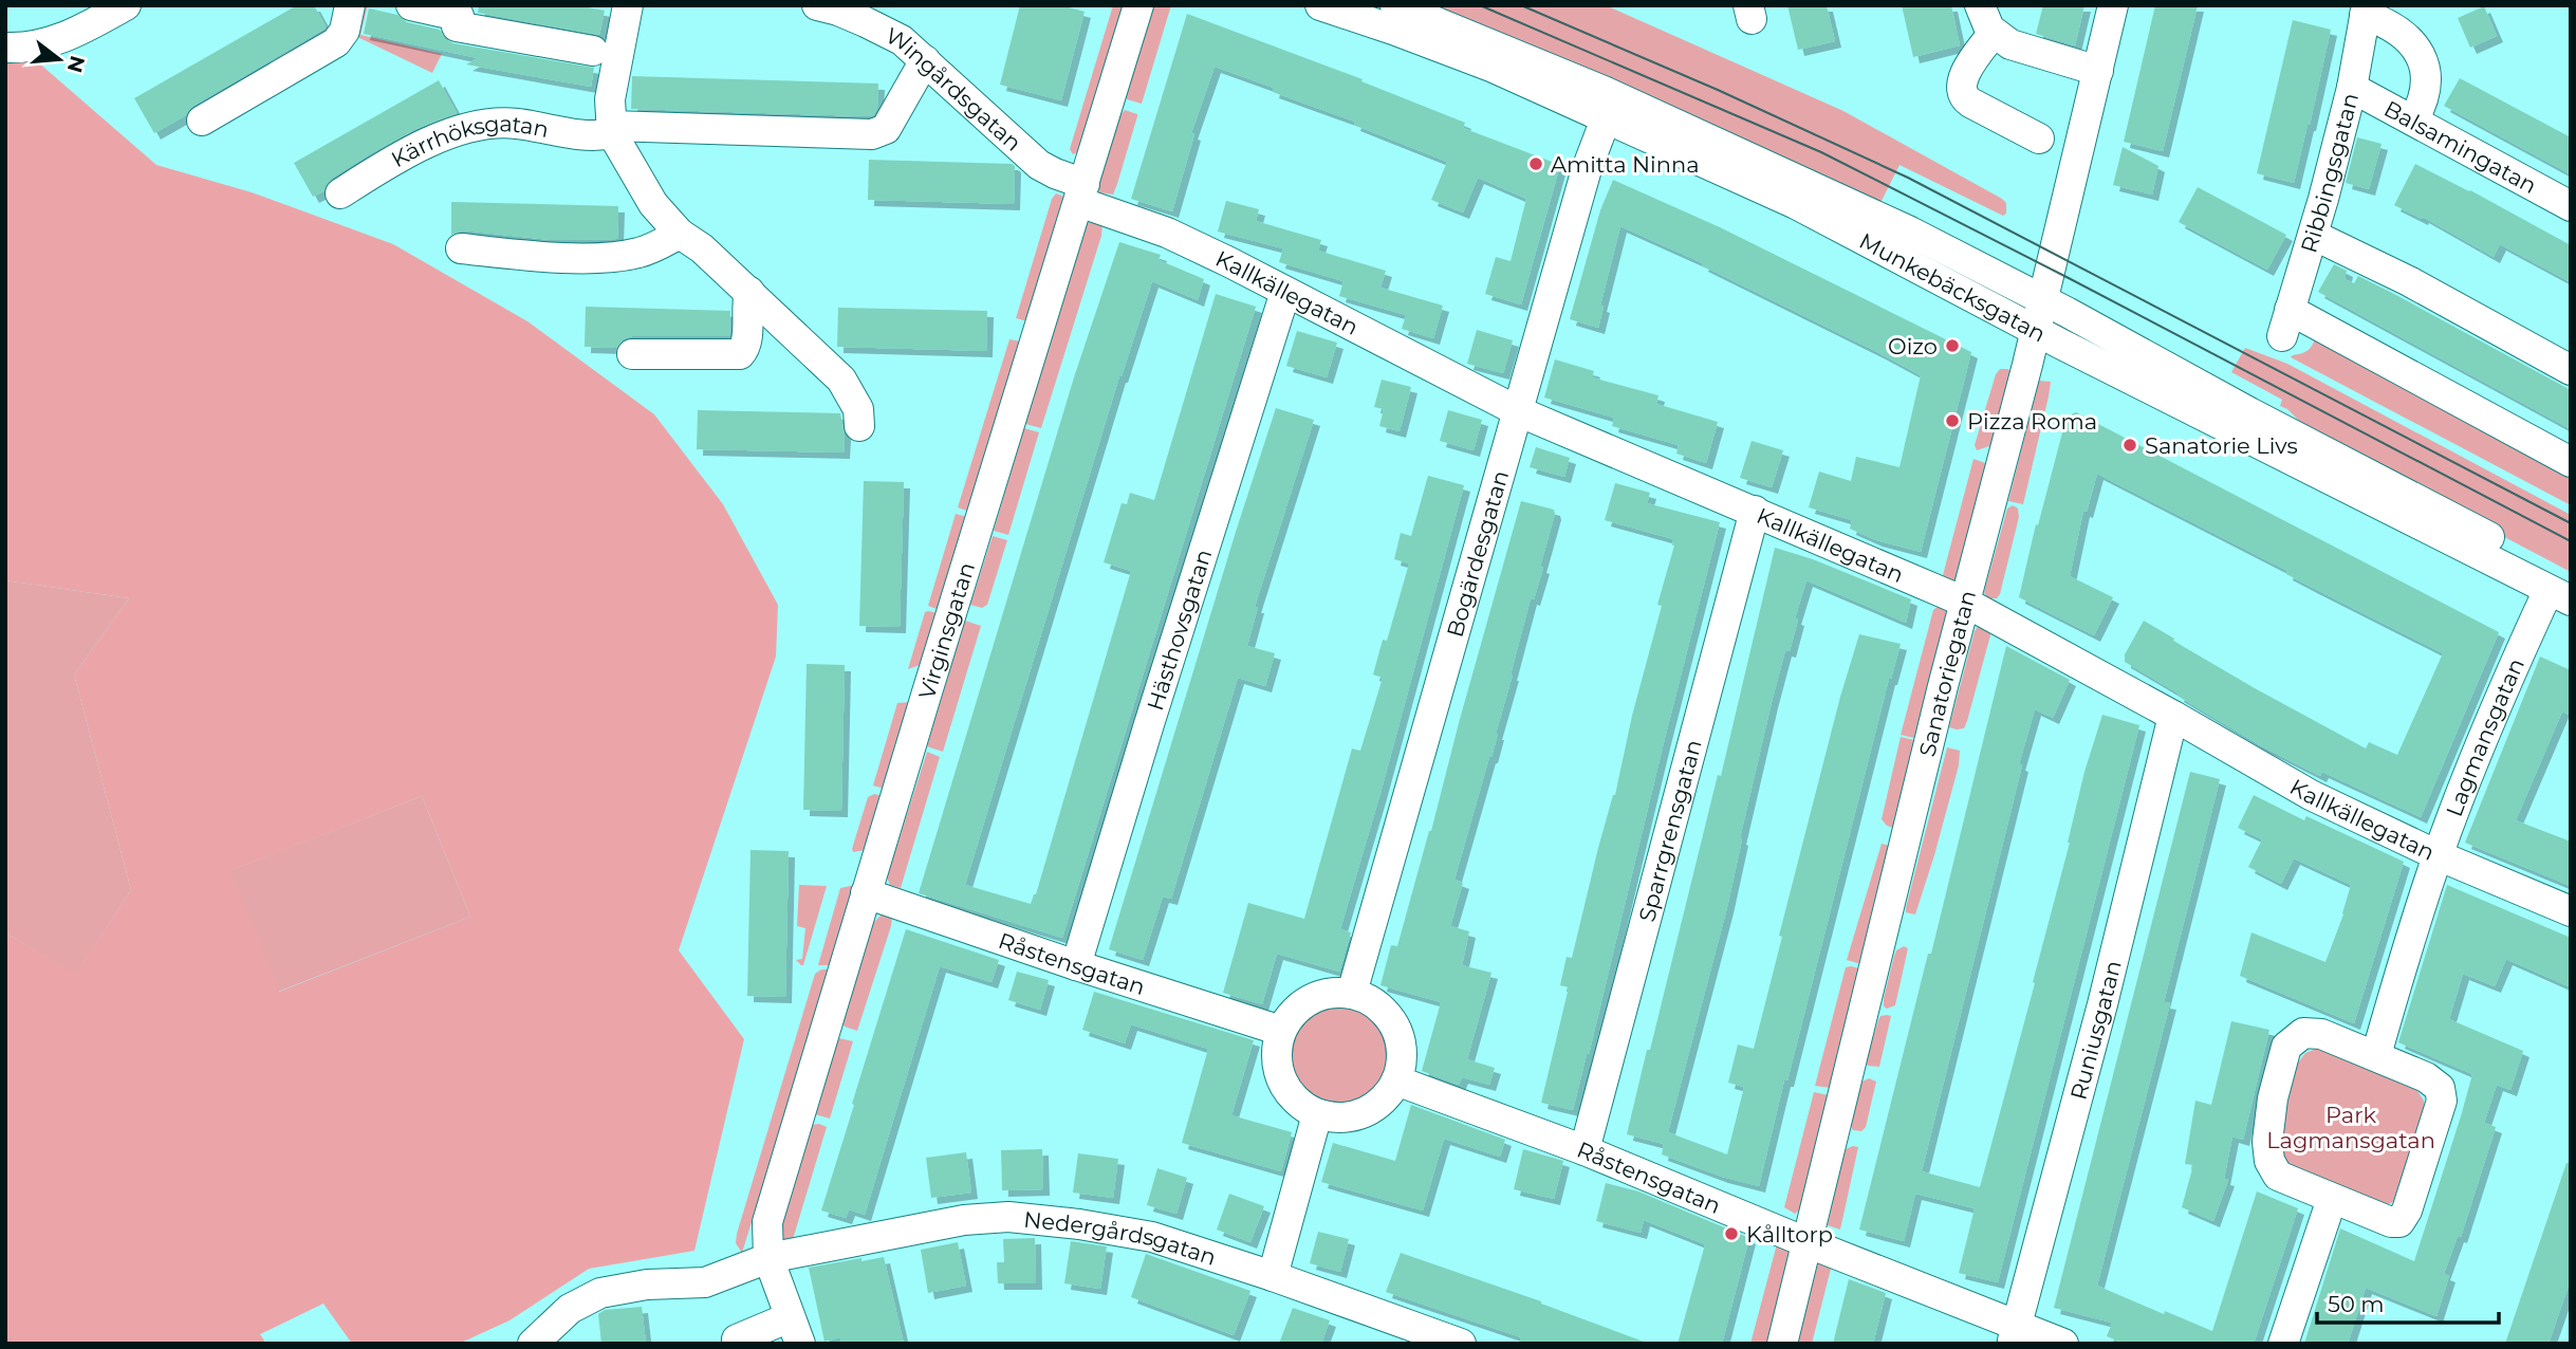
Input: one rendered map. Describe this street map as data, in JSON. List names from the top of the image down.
{
  "streets": {
    "street": [
      "Wingårdsgatan",
      "Balsamingatan",
      "Kärrhöksgatan",
      "Ribbingsgatan",
      "Munkebäcksgatan",
      "Kallkällegatan",
      "Bogärdesgatan",
      "Hästhovsgatan",
      "Virginsgatan",
      "Sanatoriegatan",
      "Lagmansgatan",
      "Sparrgrensgatan",
      "Råstensgatan",
      "Runiusgatan",
      "Nedergårdsgatan"
    ]
  },
  "crossings": [
    ["Wingårdsgatan", "Kärrhöksgatan"],
    ["Wingårdsgatan", "Kallkällegatan"],
    ["Wingårdsgatan", "Virginsgatan"],
    ["Balsamingatan", "Ribbingsgatan"],
    ["Munkebäcksgatan", "Bogärdesgatan"],
    ["Munkebäcksgatan", "Sanatoriegatan"],
    ["Munkebäcksgatan", "Lagmansgatan"],
    ["Kallkällegatan", "Bogärdesgatan"],
    ["Kallkällegatan", "Hästhovsgatan"],
    ["Kallkällegatan", "Virginsgatan"],
    ["Kallkällegatan", "Sanatoriegatan"],
    ["Kallkällegatan", "Lagmansgatan"],
    ["Kallkällegatan", "Sparrgrensgatan"],
    ["Kallkällegatan", "Runiusgatan"],
    ["Bogärdesgatan", "Råstensgatan"],
    ["Hästhovsgatan", "Råstensgatan"],
    ["Virginsgatan", "Råstensgatan"],
    ["Virginsgatan", "Nedergårdsgatan"],
    ["Sanatoriegatan", "Råstensgatan"],
    ["Sparrgrensgatan", "Råstensgatan"],
    ["Råstensgatan", "Runiusgatan"]
  ],
  "parks": ["Park Lagmansgatan"],
  "places": [
    "Amitta Ninna",
    "Oizo",
    "Pizza Roma",
    "Sanatorie Livs",
    "Kålltorp"
  ],
  "scale_bar": "50 m",
  "north": "right"
}
